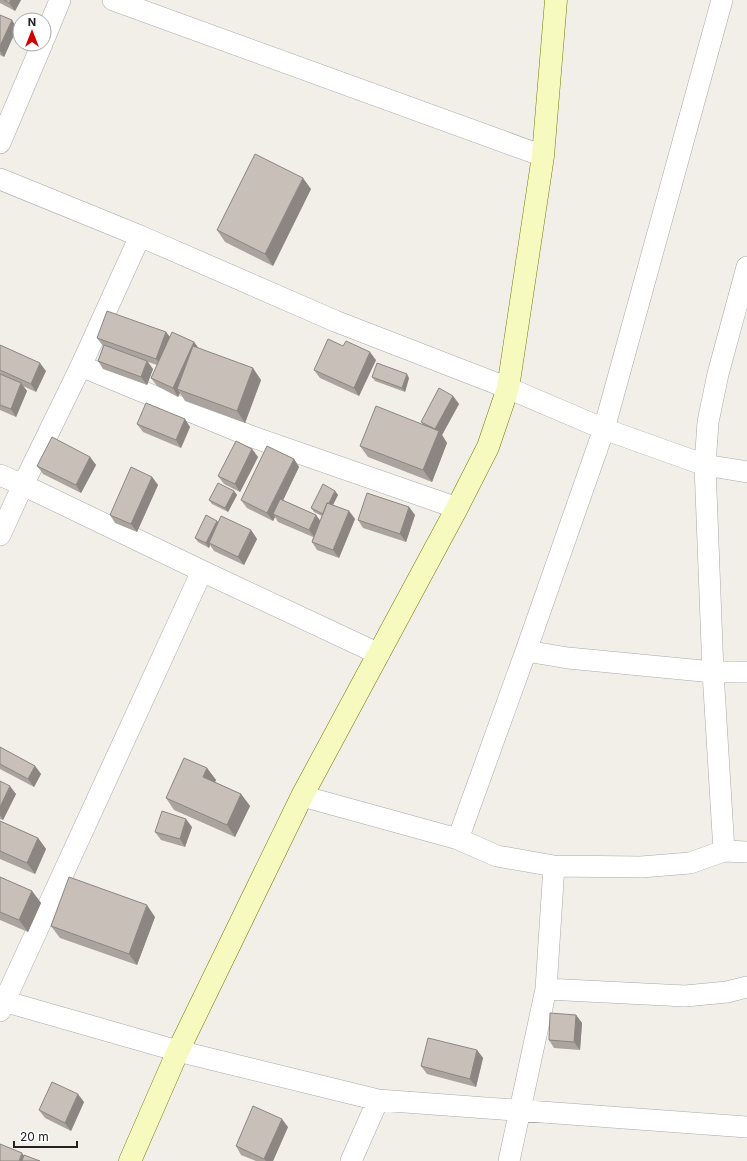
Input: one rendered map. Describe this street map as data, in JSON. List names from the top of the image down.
{
  "scale_bar": "20 m",
  "north": "top"
}
